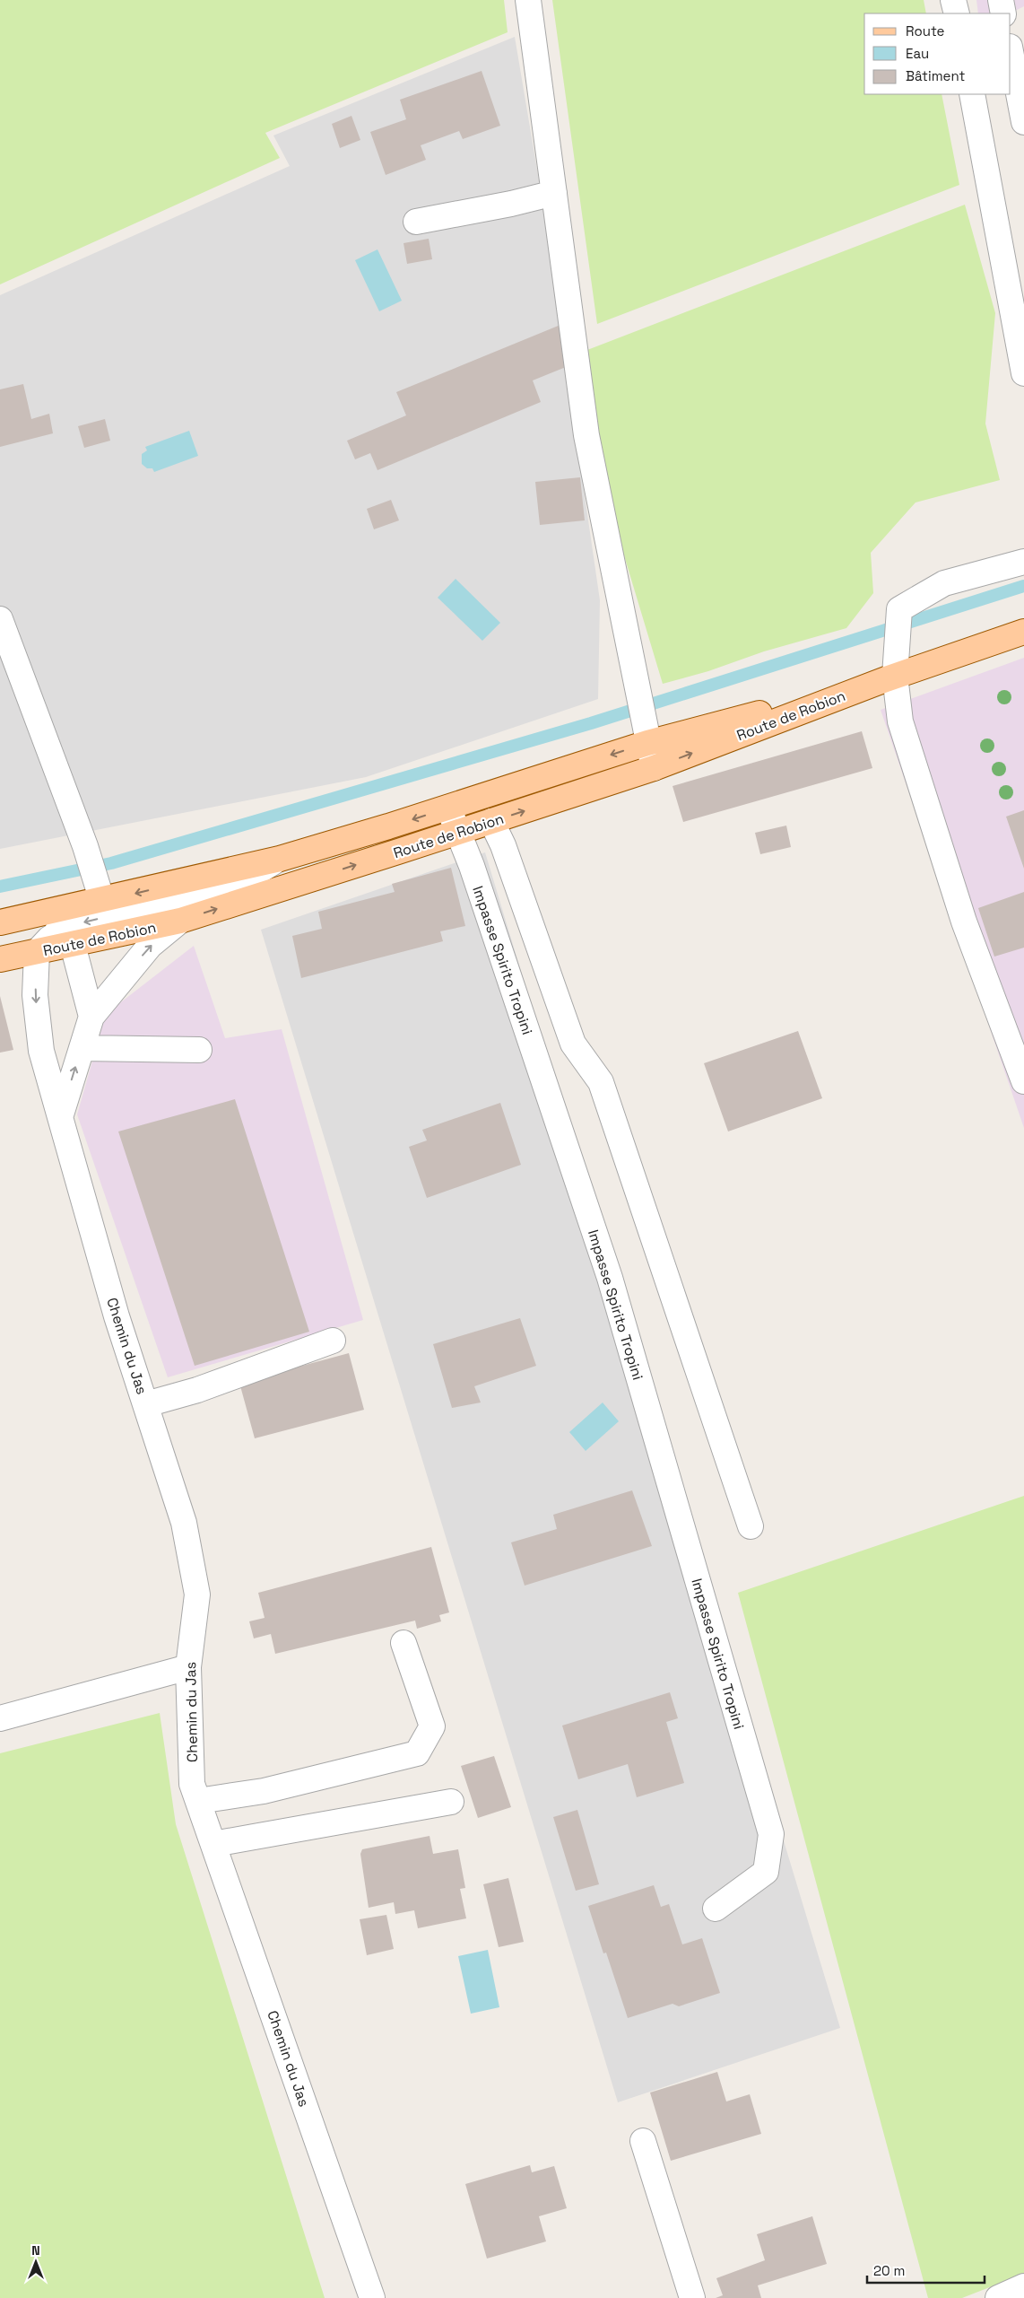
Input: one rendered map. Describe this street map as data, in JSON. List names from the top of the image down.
{
  "streets": {
    "main road": ["Route de Robion"],
    "street": ["Impasse Spirito Tropini", "Chemin du Jas"]
  },
  "crossings": [
    ["Route de Robion", "Impasse Spirito Tropini"],
    ["Route de Robion", "Chemin du Jas"]
  ],
  "legend": ["Route", "Eau", "Bâtiment"],
  "scale_bar": "20 m",
  "north": "top"
}
